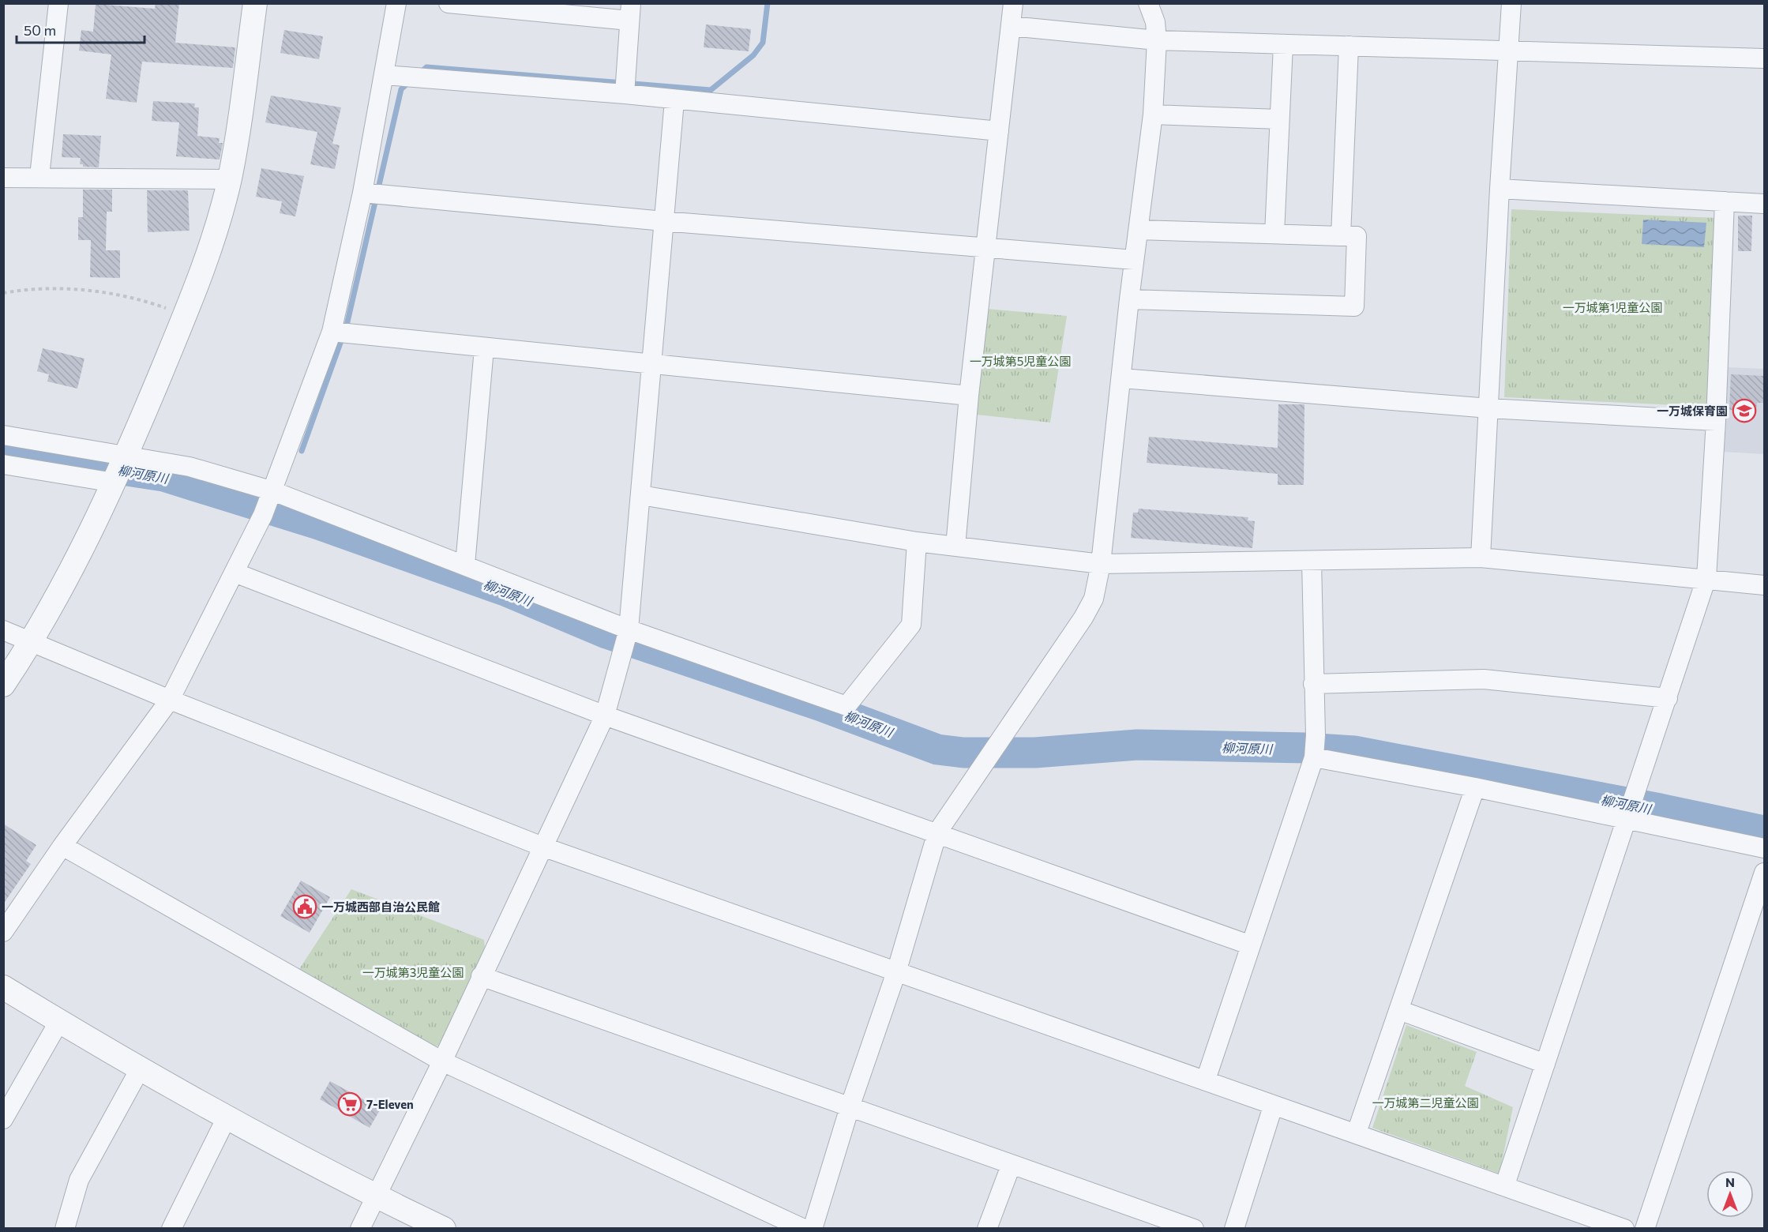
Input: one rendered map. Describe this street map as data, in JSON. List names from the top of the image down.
{
  "water": ["柳河原川"],
  "parks": [
    "一万城第1児童公園",
    "一万城第5児童公園",
    "一万城第3児童公園",
    "一万城第二児童公園"
  ],
  "places": {
    "school or university": ["一万城保育園"],
    "public building": ["一万城西部自治公民館"],
    "supermarket": ["7-Eleven"]
  },
  "scale_bar": "50 m",
  "north": "top"
}
